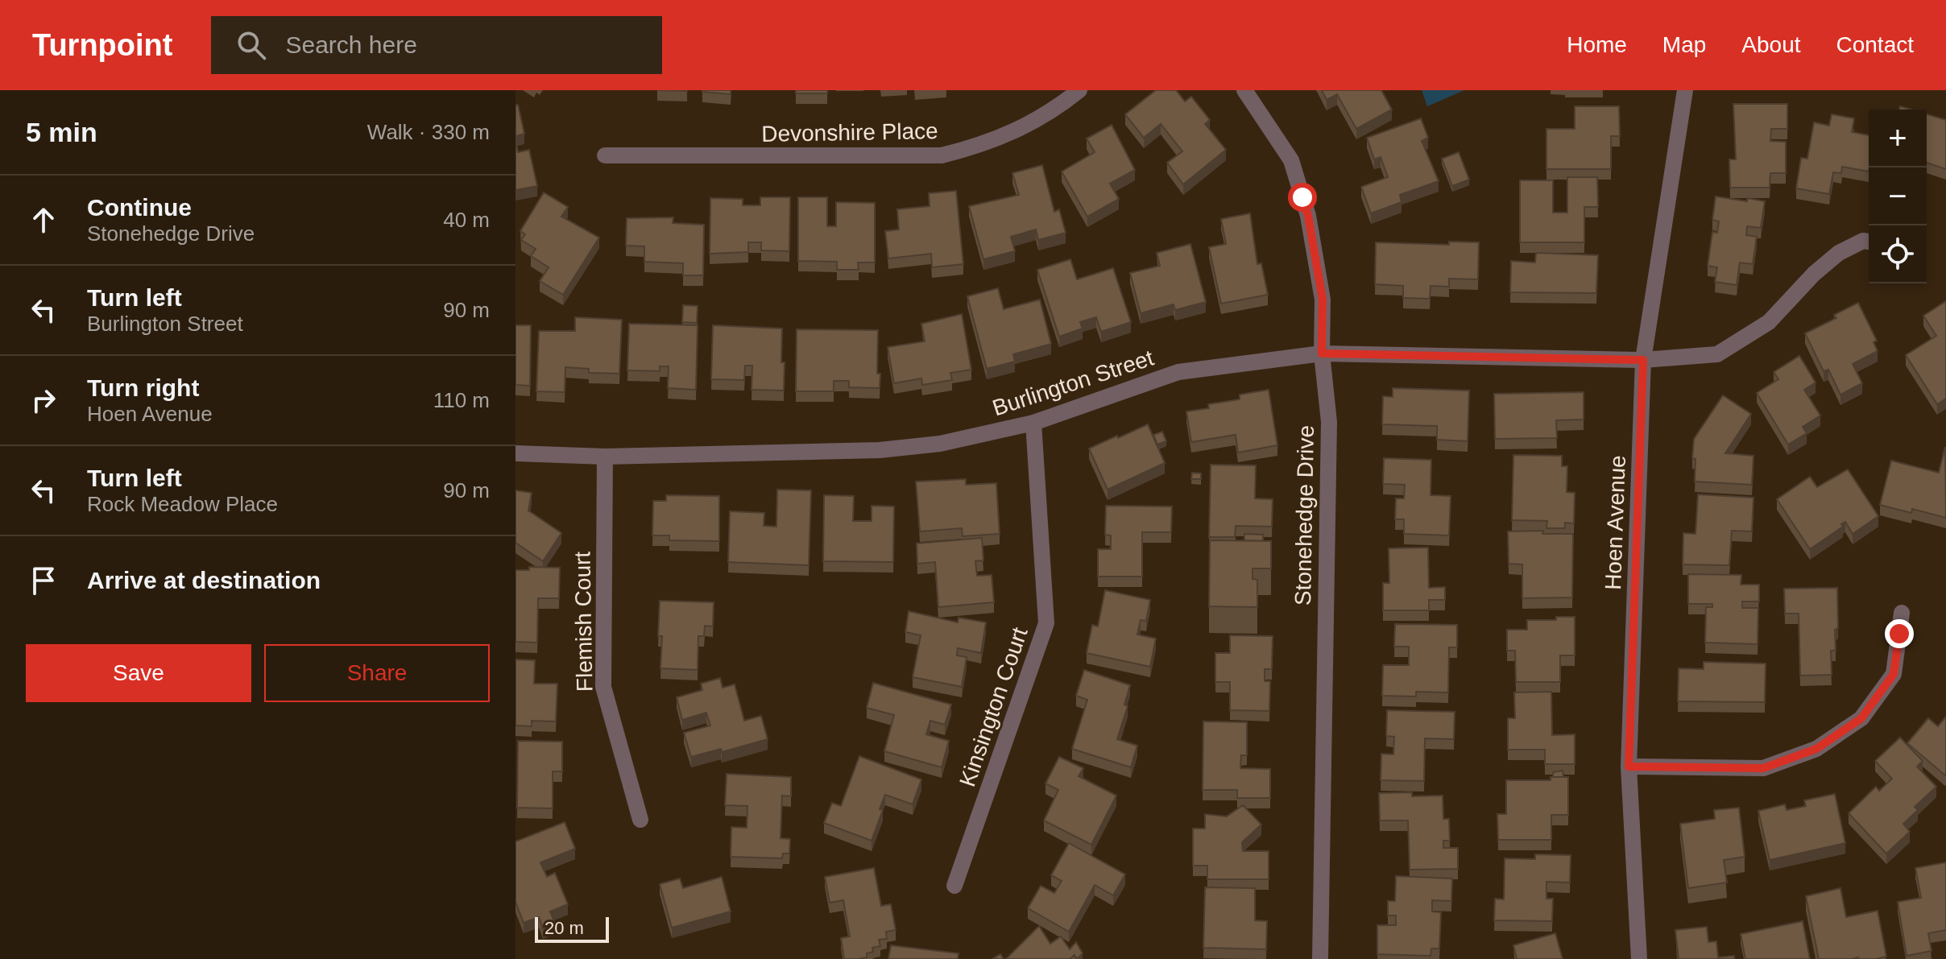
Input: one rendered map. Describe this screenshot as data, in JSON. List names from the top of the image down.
{
  "streets": {
    "street": [
      "Devonshire Place",
      "Burlington Street",
      "Stonehedge Drive",
      "Hoen Avenue",
      "Flemish Court",
      "Kinsington Court"
    ]
  },
  "crossings": [
    ["Burlington Street", "Stonehedge Drive"],
    ["Burlington Street", "Hoen Avenue"],
    ["Burlington Street", "Flemish Court"],
    ["Burlington Street", "Kinsington Court"]
  ],
  "scale_bar": "20 m",
  "page": {
    "header": "Turnpoint",
    "search": "Search here",
    "nav": [
      "Home",
      "Map",
      "About",
      "Contact"
    ],
    "heading": ["5 min", "Walk · 330 m"],
    "map_buttons": ["+", "−"],
    "list": [
      ["Continue", "Stonehedge Drive", "40 m"],
      ["Turn left", "Burlington Street", "90 m"],
      ["Turn right", "Hoen Avenue", "110 m"],
      ["Turn left", "Rock Meadow Place", "90 m"],
      "Arrive at destination"
    ],
    "buttons": ["Save", "Share"],
    "scale": "20 m"
  }
}
